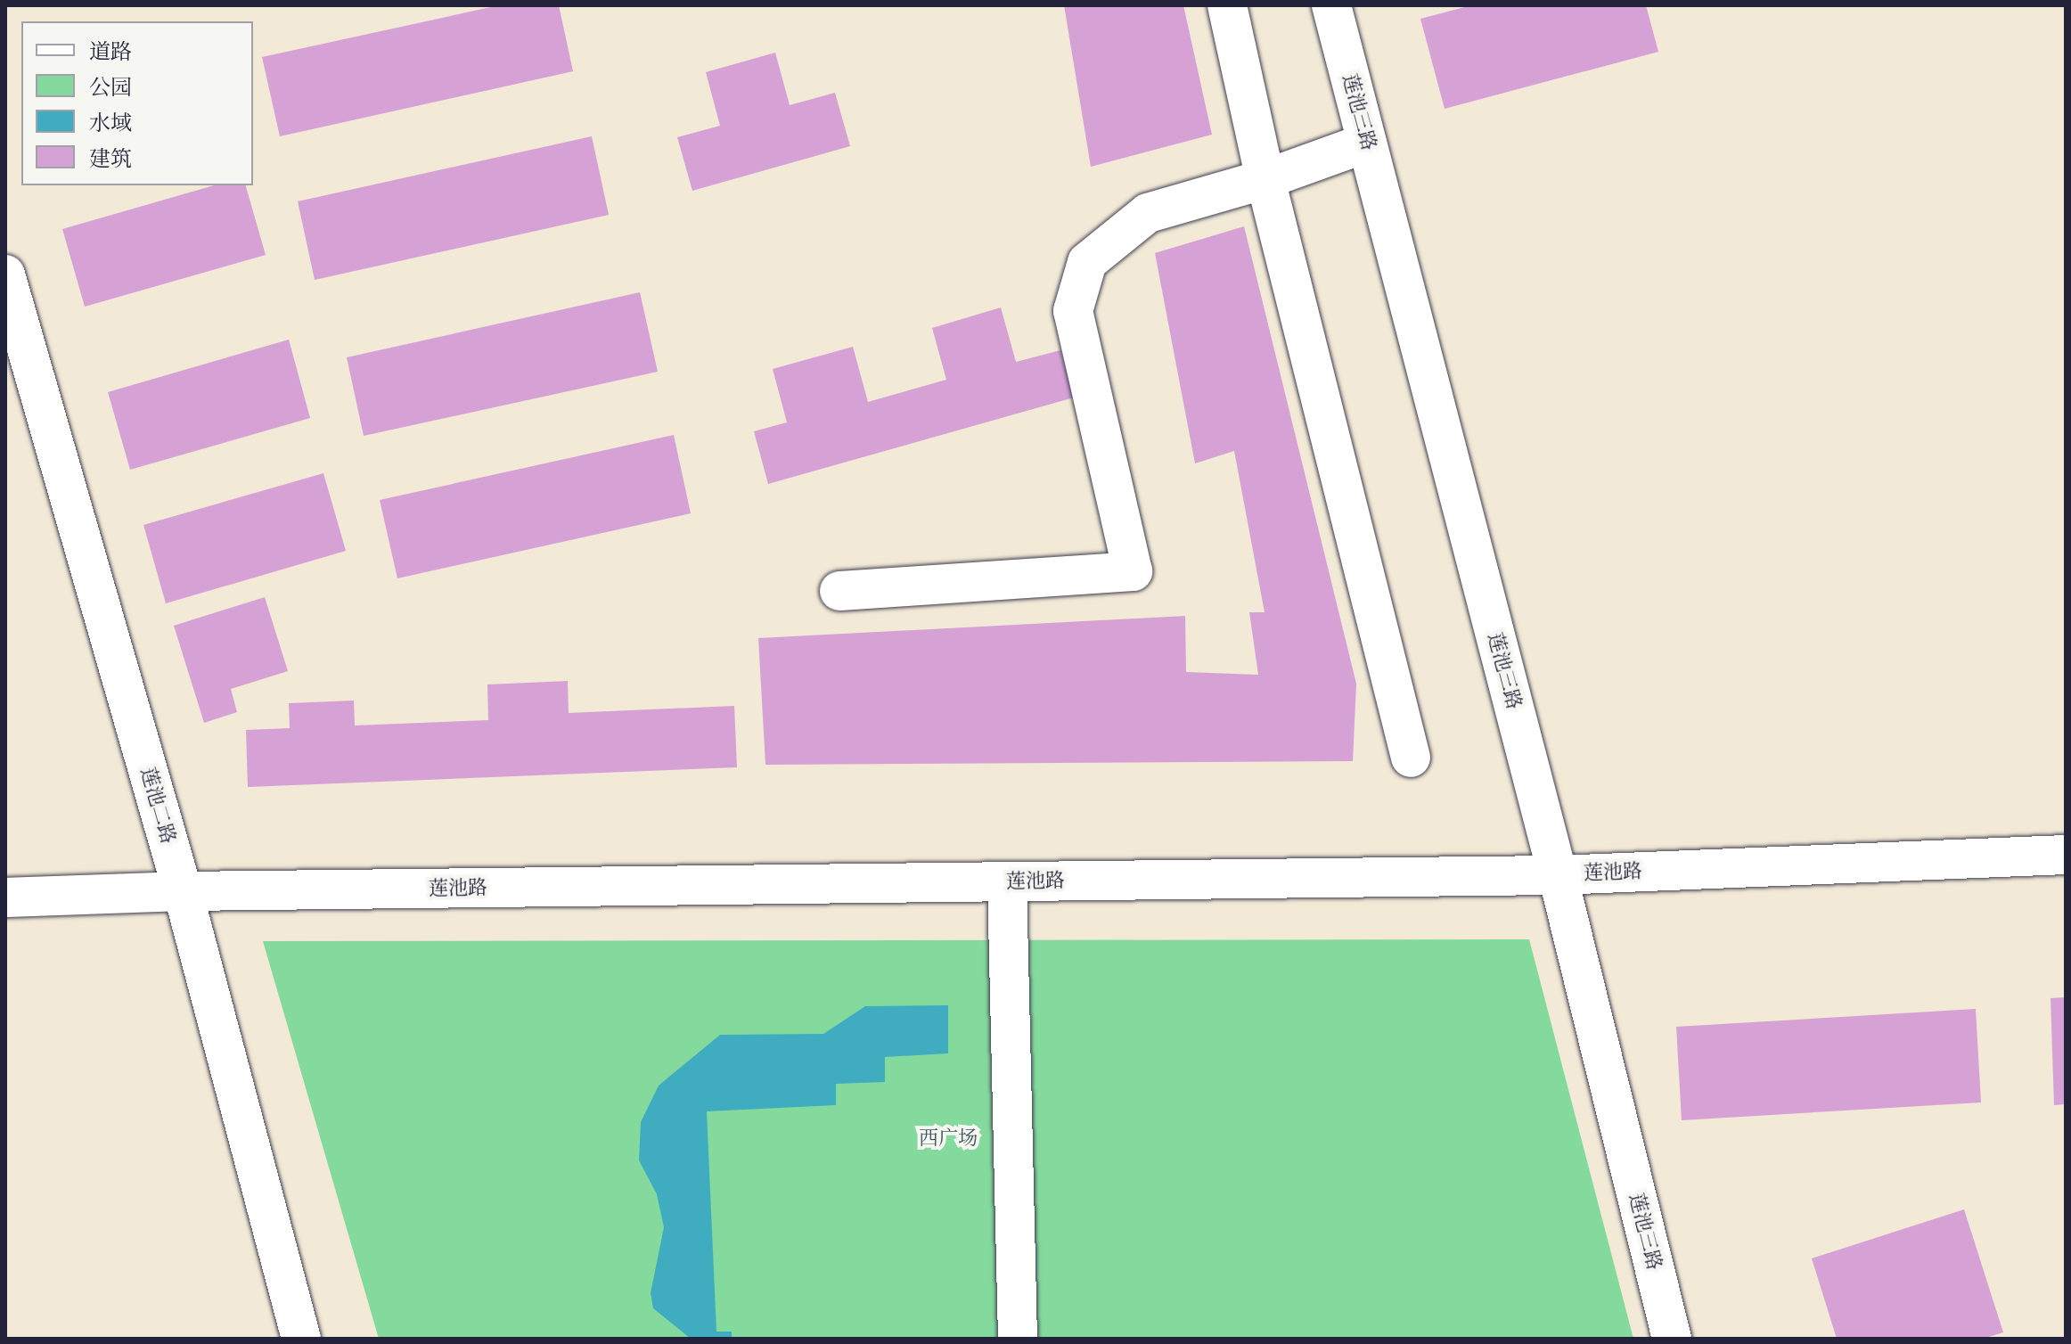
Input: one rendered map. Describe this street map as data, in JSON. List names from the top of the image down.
{
  "streets": {
    "street": ["莲池三路", "莲池二路", "莲池路"]
  },
  "crossings": [
    ["莲池三路", "莲池路"],
    ["莲池二路", "莲池路"]
  ],
  "parks": ["西广场"],
  "legend": [
    "道路",
    "公园",
    "水域",
    "建筑"
  ]
}
